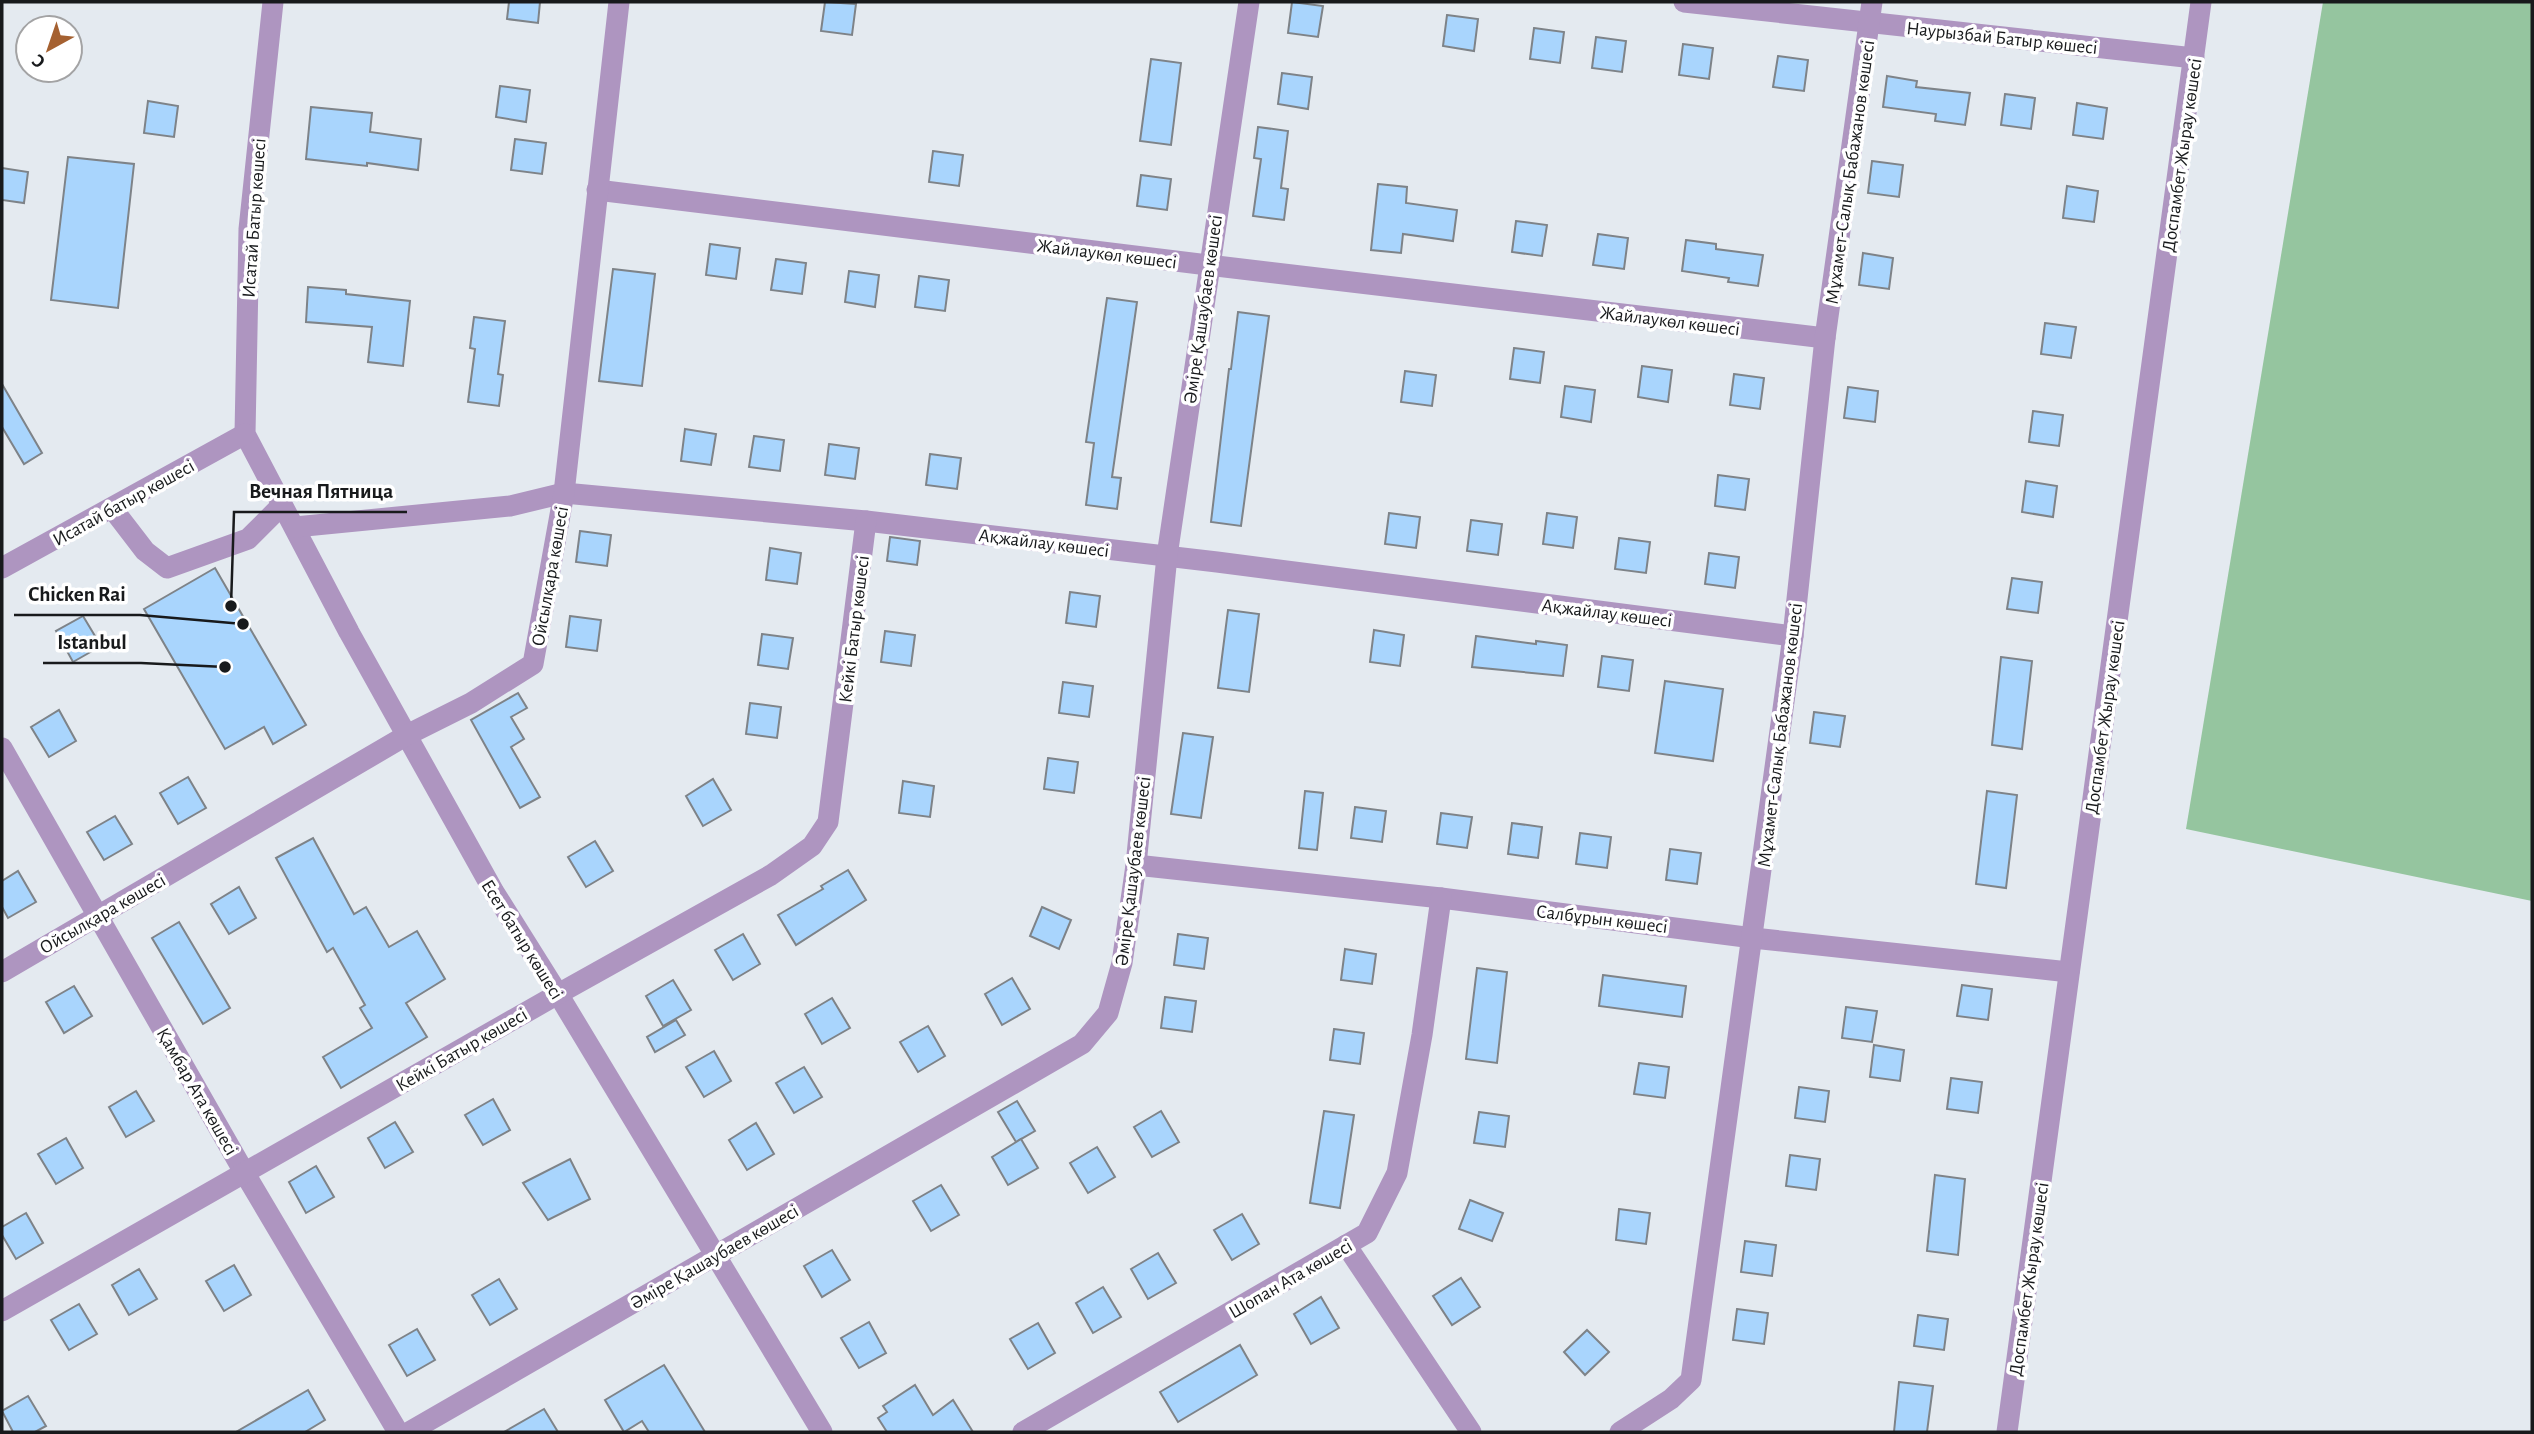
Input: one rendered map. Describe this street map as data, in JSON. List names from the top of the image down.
{
  "streets": {
    "street": [
      "Наурызбай Батыр көшесі",
      "Доспамбет Жырау көшесі",
      "Мұхамет-Салық Бабажанов көшесі",
      "Исатай Батыр көшесі",
      "Жайлаукөл көшесі",
      "Әміре Қашаубаев көшесі",
      "Исатай батыр көшесі",
      "Ақжайлау көшесі",
      "Ойсылқара көшесі",
      "Кейкі Батыр көшесі",
      "Салбұрын көшесі",
      "Есет батыр көшесі",
      "Қамбар Ата көшесі",
      "Шопан Ата көшесі"
    ]
  },
  "crossings": [
    ["Наурызбай Батыр көшесі", "Доспамбет Жырау көшесі"],
    ["Наурызбай Батыр көшесі", "Мұхамет-Салық Бабажанов көшесі"],
    ["Доспамбет Жырау көшесі", "Салбұрын көшесі"],
    ["Мұхамет-Салық Бабажанов көшесі", "Жайлаукөл көшесі"],
    ["Мұхамет-Салық Бабажанов көшесі", "Ақжайлау көшесі"],
    ["Мұхамет-Салық Бабажанов көшесі", "Салбұрын көшесі"],
    ["Исатай Батыр көшесі", "Исатай батыр көшесі"],
    ["Исатай Батыр көшесі", "Есет батыр көшесі"],
    ["Жайлаукөл көшесі", "Әміре Қашаубаев көшесі"],
    ["Жайлаукөл көшесі", "Ойсылқара көшесі"],
    ["Әміре Қашаубаев көшесі", "Ақжайлау көшесі"],
    ["Әміре Қашаубаев көшесі", "Салбұрын көшесі"],
    ["Әміре Қашаубаев көшесі", "Есет батыр көшесі"],
    ["Исатай батыр көшесі", "Есет батыр көшесі"],
    ["Ақжайлау көшесі", "Ойсылқара көшесі"],
    ["Ақжайлау көшесі", "Кейкі Батыр көшесі"],
    ["Ақжайлау көшесі", "Есет батыр көшесі"],
    ["Ойсылқара көшесі", "Есет батыр көшесі"],
    ["Ойсылқара көшесі", "Қамбар Ата көшесі"],
    ["Кейкі Батыр көшесі", "Есет батыр көшесі"],
    ["Кейкі Батыр көшесі", "Қамбар Ата көшесі"],
    ["Салбұрын көшесі", "Шопан Ата көшесі"]
  ],
  "places": ["Вечная Пятница", "Chicken Rai", "Istanbul"],
  "north": "bottom left"
}
